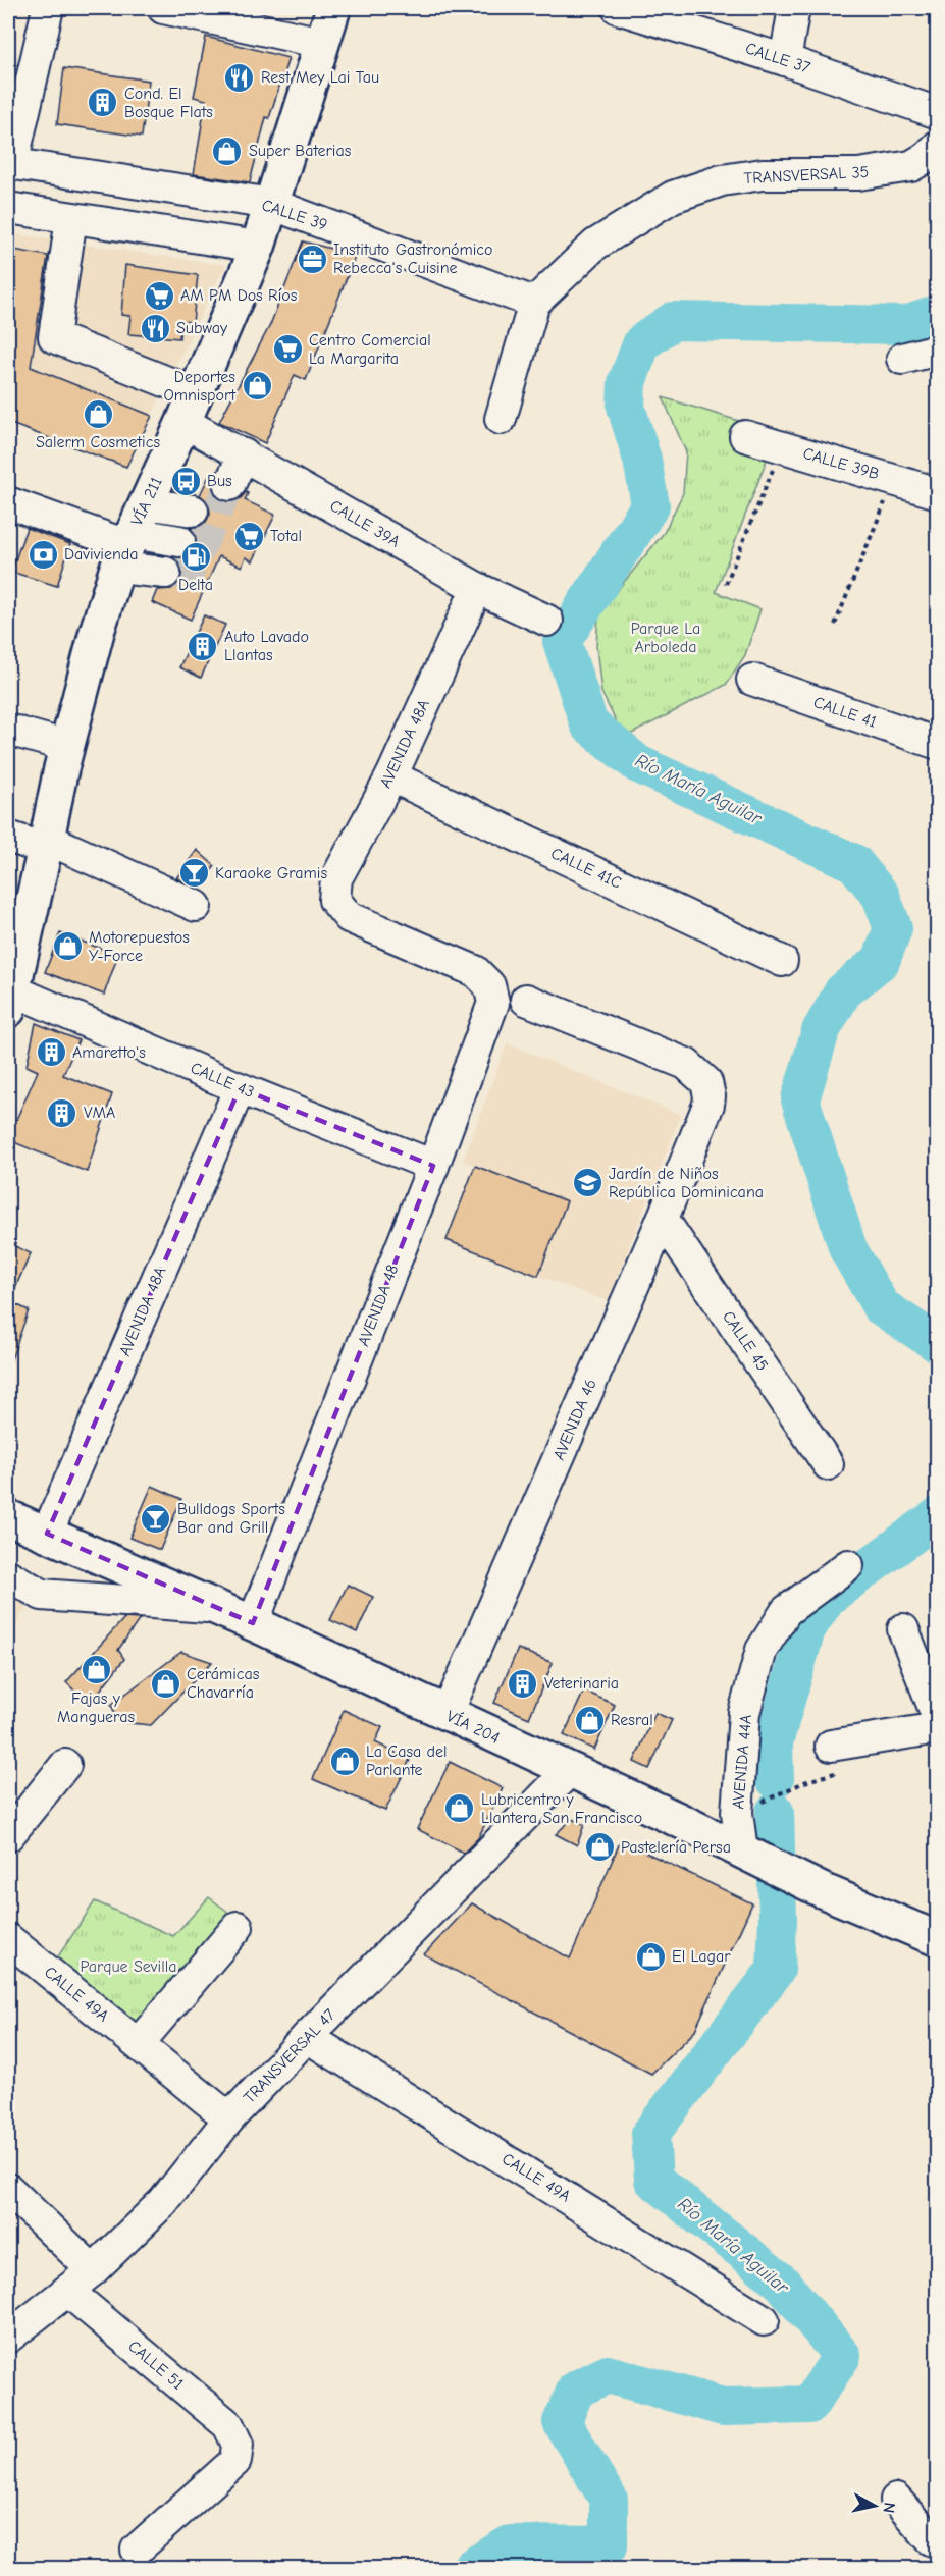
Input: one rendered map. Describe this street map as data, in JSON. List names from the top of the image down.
{
  "streets": {
    "main road": ["VÍA 211", "VÍA 204"],
    "street": [
      "CALLE 37",
      "TRANSVERSAL 35",
      "CALLE 39",
      "CALLE 39B",
      "CALLE 39A",
      "CALLE 41",
      "AVENIDA 48A",
      "CALLE 41C",
      "CALLE 43",
      "AVENIDA 48",
      "CALLE 45",
      "AVENIDA 46",
      "AVENIDA 44A",
      "CALLE 49A",
      "TRANSVERSAL 47",
      "CALLE 51"
    ]
  },
  "crossings": [
    ["TRANSVERSAL 35", "CALLE 39"],
    ["CALLE 39", "VÍA 211"],
    ["VÍA 211", "CALLE 39A"],
    ["VÍA 211", "CALLE 43"],
    ["CALLE 39A", "AVENIDA 48A"],
    ["AVENIDA 48A", "CALLE 41C"],
    ["AVENIDA 48A", "CALLE 43"],
    ["AVENIDA 48A", "AVENIDA 48"],
    ["AVENIDA 48A", "VÍA 204"],
    ["CALLE 43", "AVENIDA 48"],
    ["AVENIDA 48", "VÍA 204"],
    ["CALLE 45", "AVENIDA 46"],
    ["AVENIDA 46", "VÍA 204"],
    ["VÍA 204", "AVENIDA 44A"],
    ["VÍA 204", "TRANSVERSAL 47"],
    ["CALLE 49A", "TRANSVERSAL 47"],
    ["TRANSVERSAL 47", "CALLE 51"]
  ],
  "water": ["Río María Aguilar"],
  "parks": ["Parque La Arboleda", "Parque Sevilla"],
  "places": {
    "restaurant": ["Rest Mey Lai Tau", "Subway"],
    "building": [
      "Cond. El Bosque Flats",
      "Auto Lavado Llantas",
      "Amaretto's",
      "VMA",
      "Veterinaria"
    ],
    "shop": [
      "Super Baterias",
      "Deportes Omnisport",
      "Salerm Cosmetics",
      "Motorepuestos Y-Force",
      "Fajas y Mangueras",
      "Cerámicas Chavarría",
      "Resral",
      "La Casa del Parlante",
      "Lubricentro y Llantera San Francisco",
      "Pastelería Persa",
      "El Lagar"
    ],
    "office": ["Instituto Gastronómico Rebecca's Cuisine"],
    "supermarket": ["AM PM Dos Ríos", "Centro Comercial La Margarita", "Total"],
    "bus stop": ["Bus"],
    "bank": ["Davivienda"],
    "fuel station": ["Delta"],
    "bar": ["Karaoke Gramis", "Bulldogs Sports Bar and Grill"],
    "school or university": ["Jardín de Niños República Dominicana"]
  },
  "north": "right"
}
